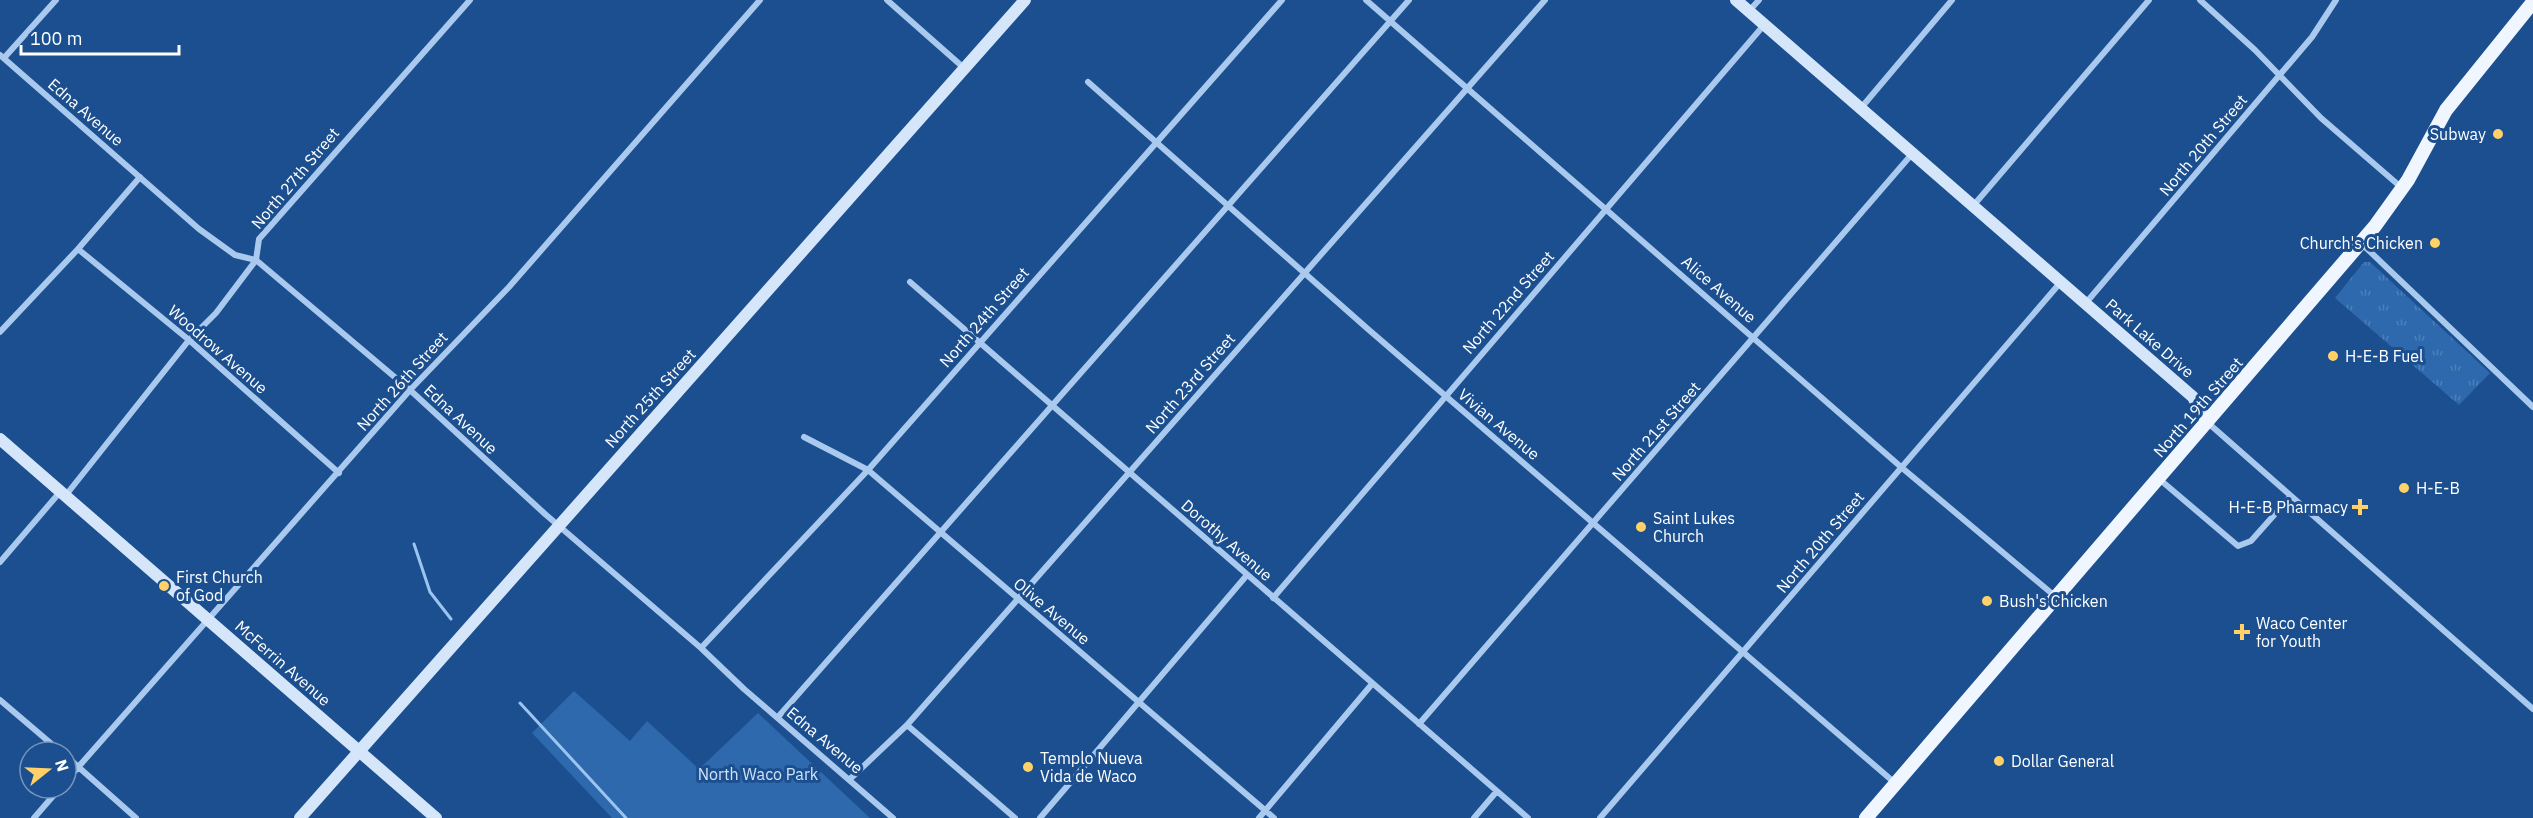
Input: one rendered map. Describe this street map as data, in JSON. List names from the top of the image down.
{
  "streets": {
    "main road": ["North 19th Street"],
    "street": [
      "Edna Avenue",
      "North 20th Street",
      "North 27th Street",
      "Alice Avenue",
      "North 22nd Street",
      "North 24th Street",
      "Park Lake Drive",
      "Woodrow Avenue",
      "North 26th Street",
      "North 23rd Street",
      "North 25th Street",
      "Vivian Avenue",
      "North 21st Street",
      "Dorothy Avenue",
      "Olive Avenue",
      "McFerrin Avenue"
    ]
  },
  "crossings": [
    ["Edna Avenue", "North 27th Street"],
    ["Edna Avenue", "North 24th Street"],
    ["Edna Avenue", "North 26th Street"],
    ["Edna Avenue", "North 23rd Street"],
    ["Edna Avenue", "North 25th Street"],
    ["North 20th Street", "Alice Avenue"],
    ["North 20th Street", "Park Lake Drive"],
    ["North 20th Street", "Vivian Avenue"],
    ["North 27th Street", "Woodrow Avenue"],
    ["North 27th Street", "McFerrin Avenue"],
    ["Alice Avenue", "North 22nd Street"],
    ["Alice Avenue", "North 23rd Street"],
    ["Alice Avenue", "North 19th Street"],
    ["Alice Avenue", "North 21st Street"],
    ["North 22nd Street", "Park Lake Drive"],
    ["North 22nd Street", "Vivian Avenue"],
    ["North 22nd Street", "Dorothy Avenue"],
    ["North 24th Street", "Vivian Avenue"],
    ["North 24th Street", "Dorothy Avenue"],
    ["North 24th Street", "Olive Avenue"],
    ["Park Lake Drive", "North 19th Street"],
    ["Park Lake Drive", "North 21st Street"],
    ["Woodrow Avenue", "North 26th Street"],
    ["North 26th Street", "McFerrin Avenue"],
    ["North 23rd Street", "Vivian Avenue"],
    ["North 23rd Street", "Dorothy Avenue"],
    ["North 23rd Street", "Olive Avenue"],
    ["North 25th Street", "McFerrin Avenue"],
    ["North 19th Street", "Vivian Avenue"],
    ["Vivian Avenue", "North 21st Street"],
    ["North 21st Street", "Dorothy Avenue"]
  ],
  "parks": ["North Waco Park"],
  "places": {
    "other": [
      "Subway",
      "Church's Chicken",
      "H-E-B Fuel",
      "H-E-B",
      "Saint Lukes Church",
      "First Church of God",
      "Bush's Chicken",
      "Dollar General",
      "Templo Nueva Vida de Waco"
    ],
    "health": ["H-E-B Pharmacy", "Waco Center for Youth"]
  },
  "scale_bar": "100 m",
  "north": "right"
}
